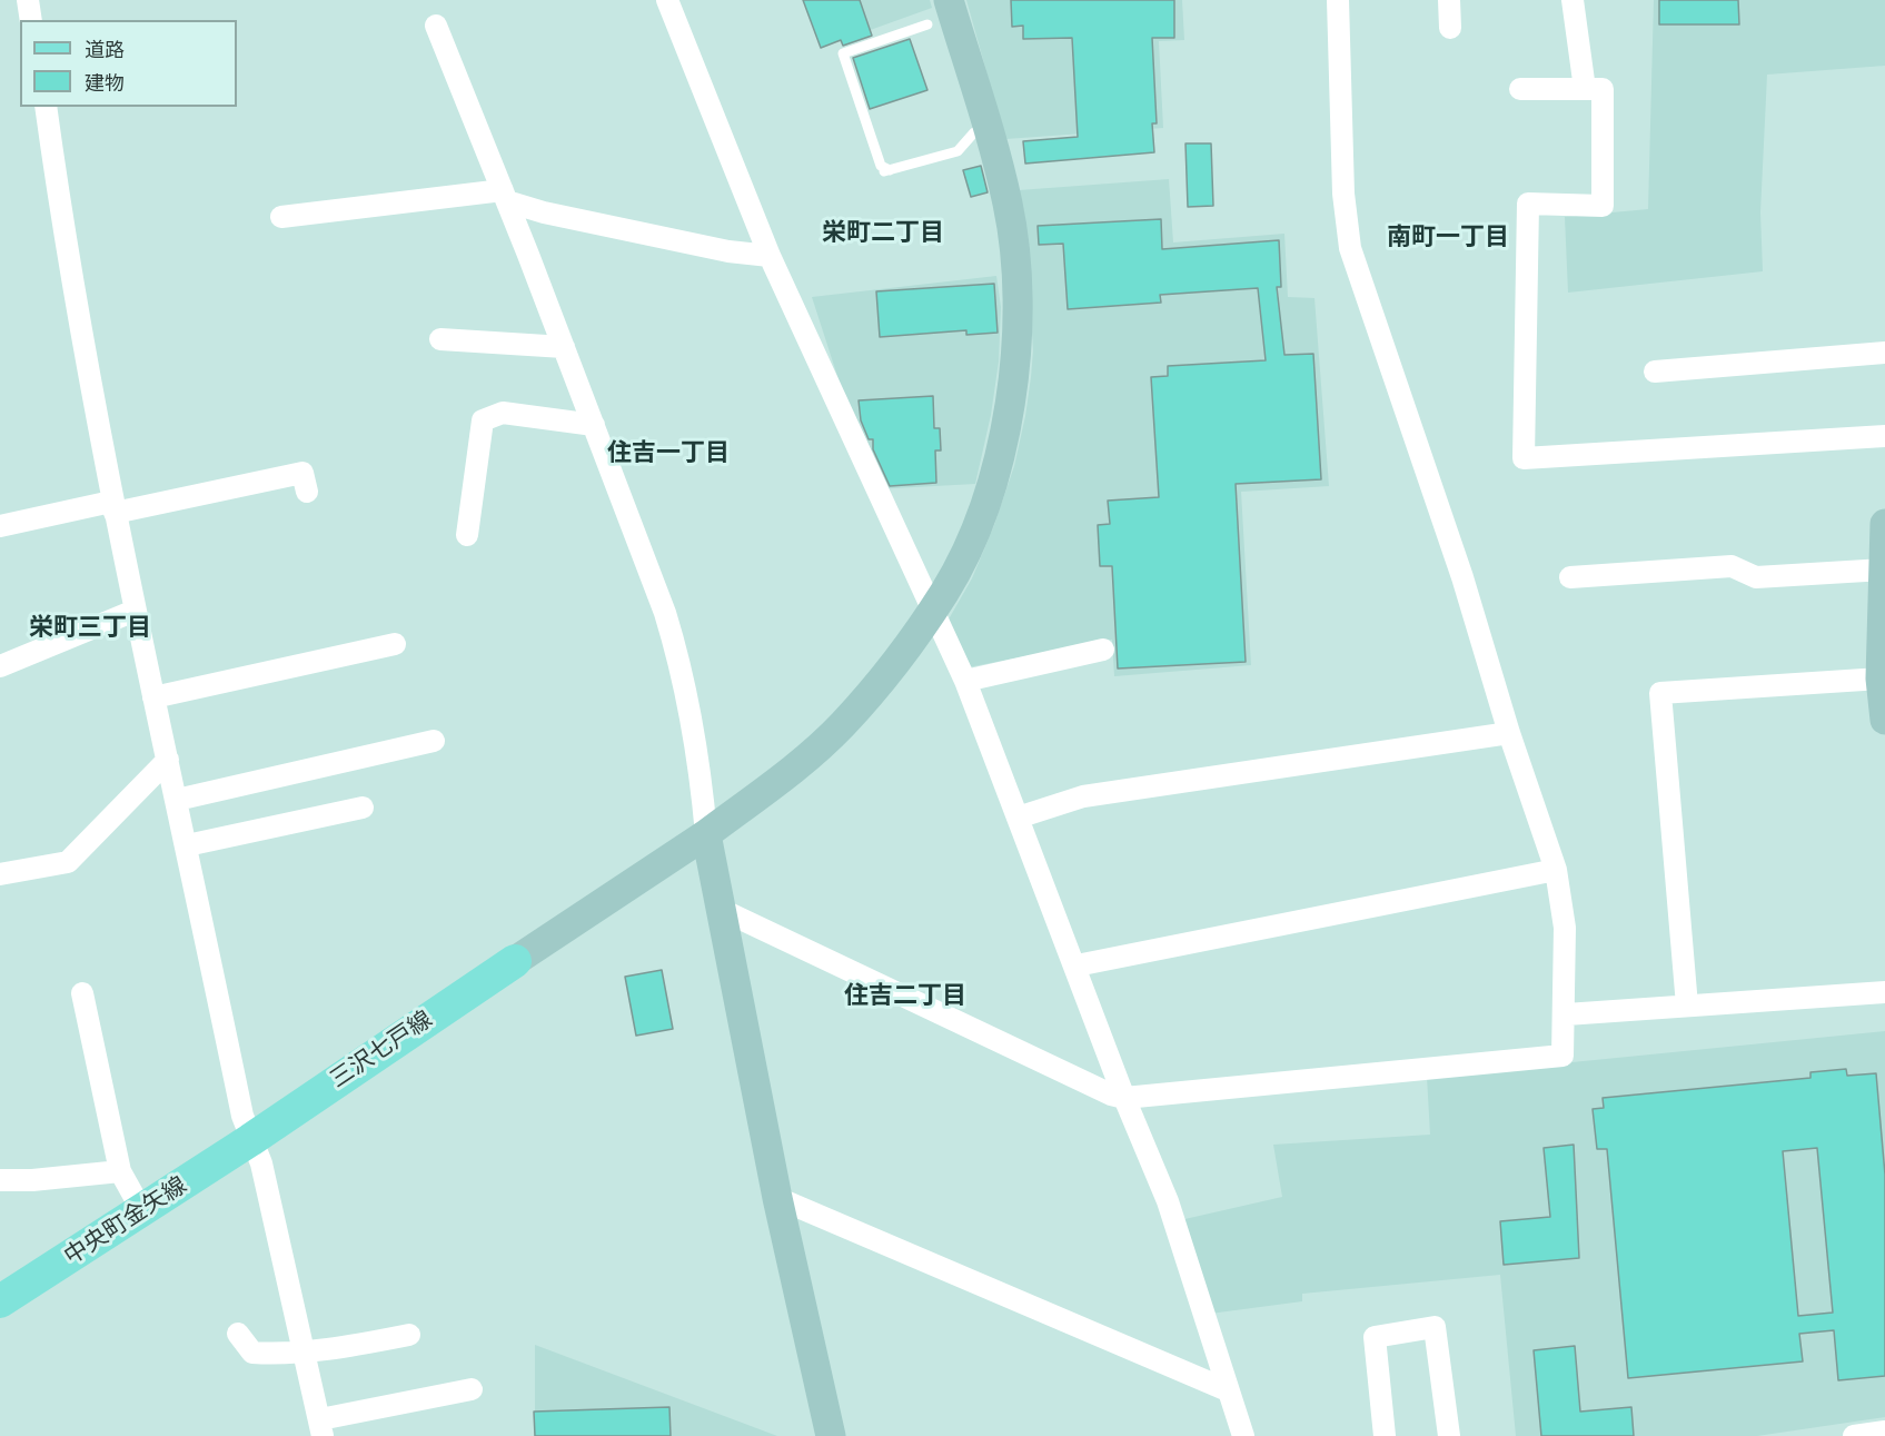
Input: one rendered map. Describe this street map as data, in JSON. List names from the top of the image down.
{
  "streets": {
    "main road": ["三沢七戸線", "中央町金矢線"]
  },
  "crossings": [
    ["三沢七戸線", "中央町金矢線"]
  ],
  "districts": [
    "栄町二丁目",
    "南町一丁目",
    "住吉一丁目",
    "栄町三丁目",
    "住吉二丁目"
  ],
  "legend": ["道路", "建物"]
}
